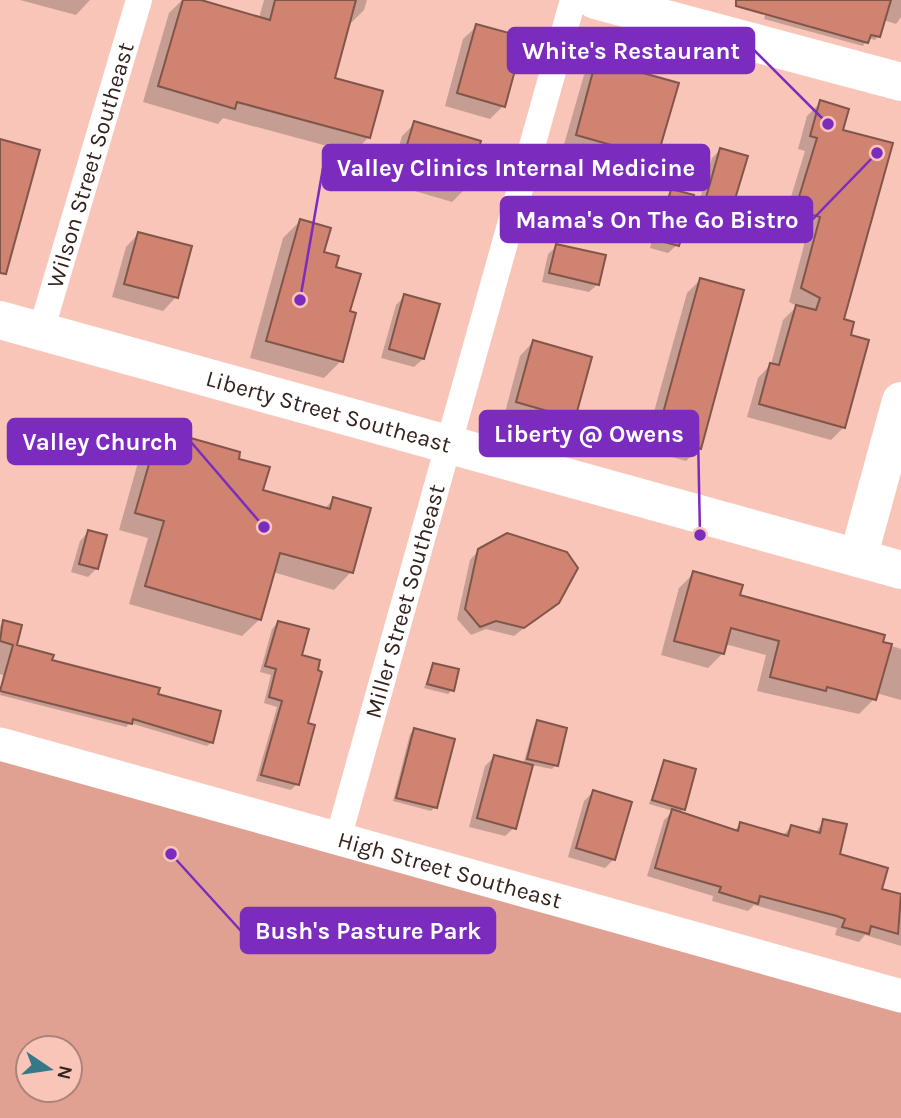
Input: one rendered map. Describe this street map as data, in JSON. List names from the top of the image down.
{
  "streets": {
    "main road": ["Liberty Street Southeast"],
    "street": ["Wilson Street Southeast", "Miller Street Southeast", "High Street Southeast"]
  },
  "crossings": [
    ["Wilson Street Southeast", "Liberty Street Southeast"],
    ["Liberty Street Southeast", "Miller Street Southeast"],
    ["Miller Street Southeast", "High Street Southeast"]
  ],
  "places": [
    "White's Restaurant",
    "Mama's On The Go Bistro",
    "Valley Clinics Internal Medicine",
    "Valley Church",
    "Liberty @ Owens",
    "Bush's Pasture Park"
  ],
  "north": "right"
}
